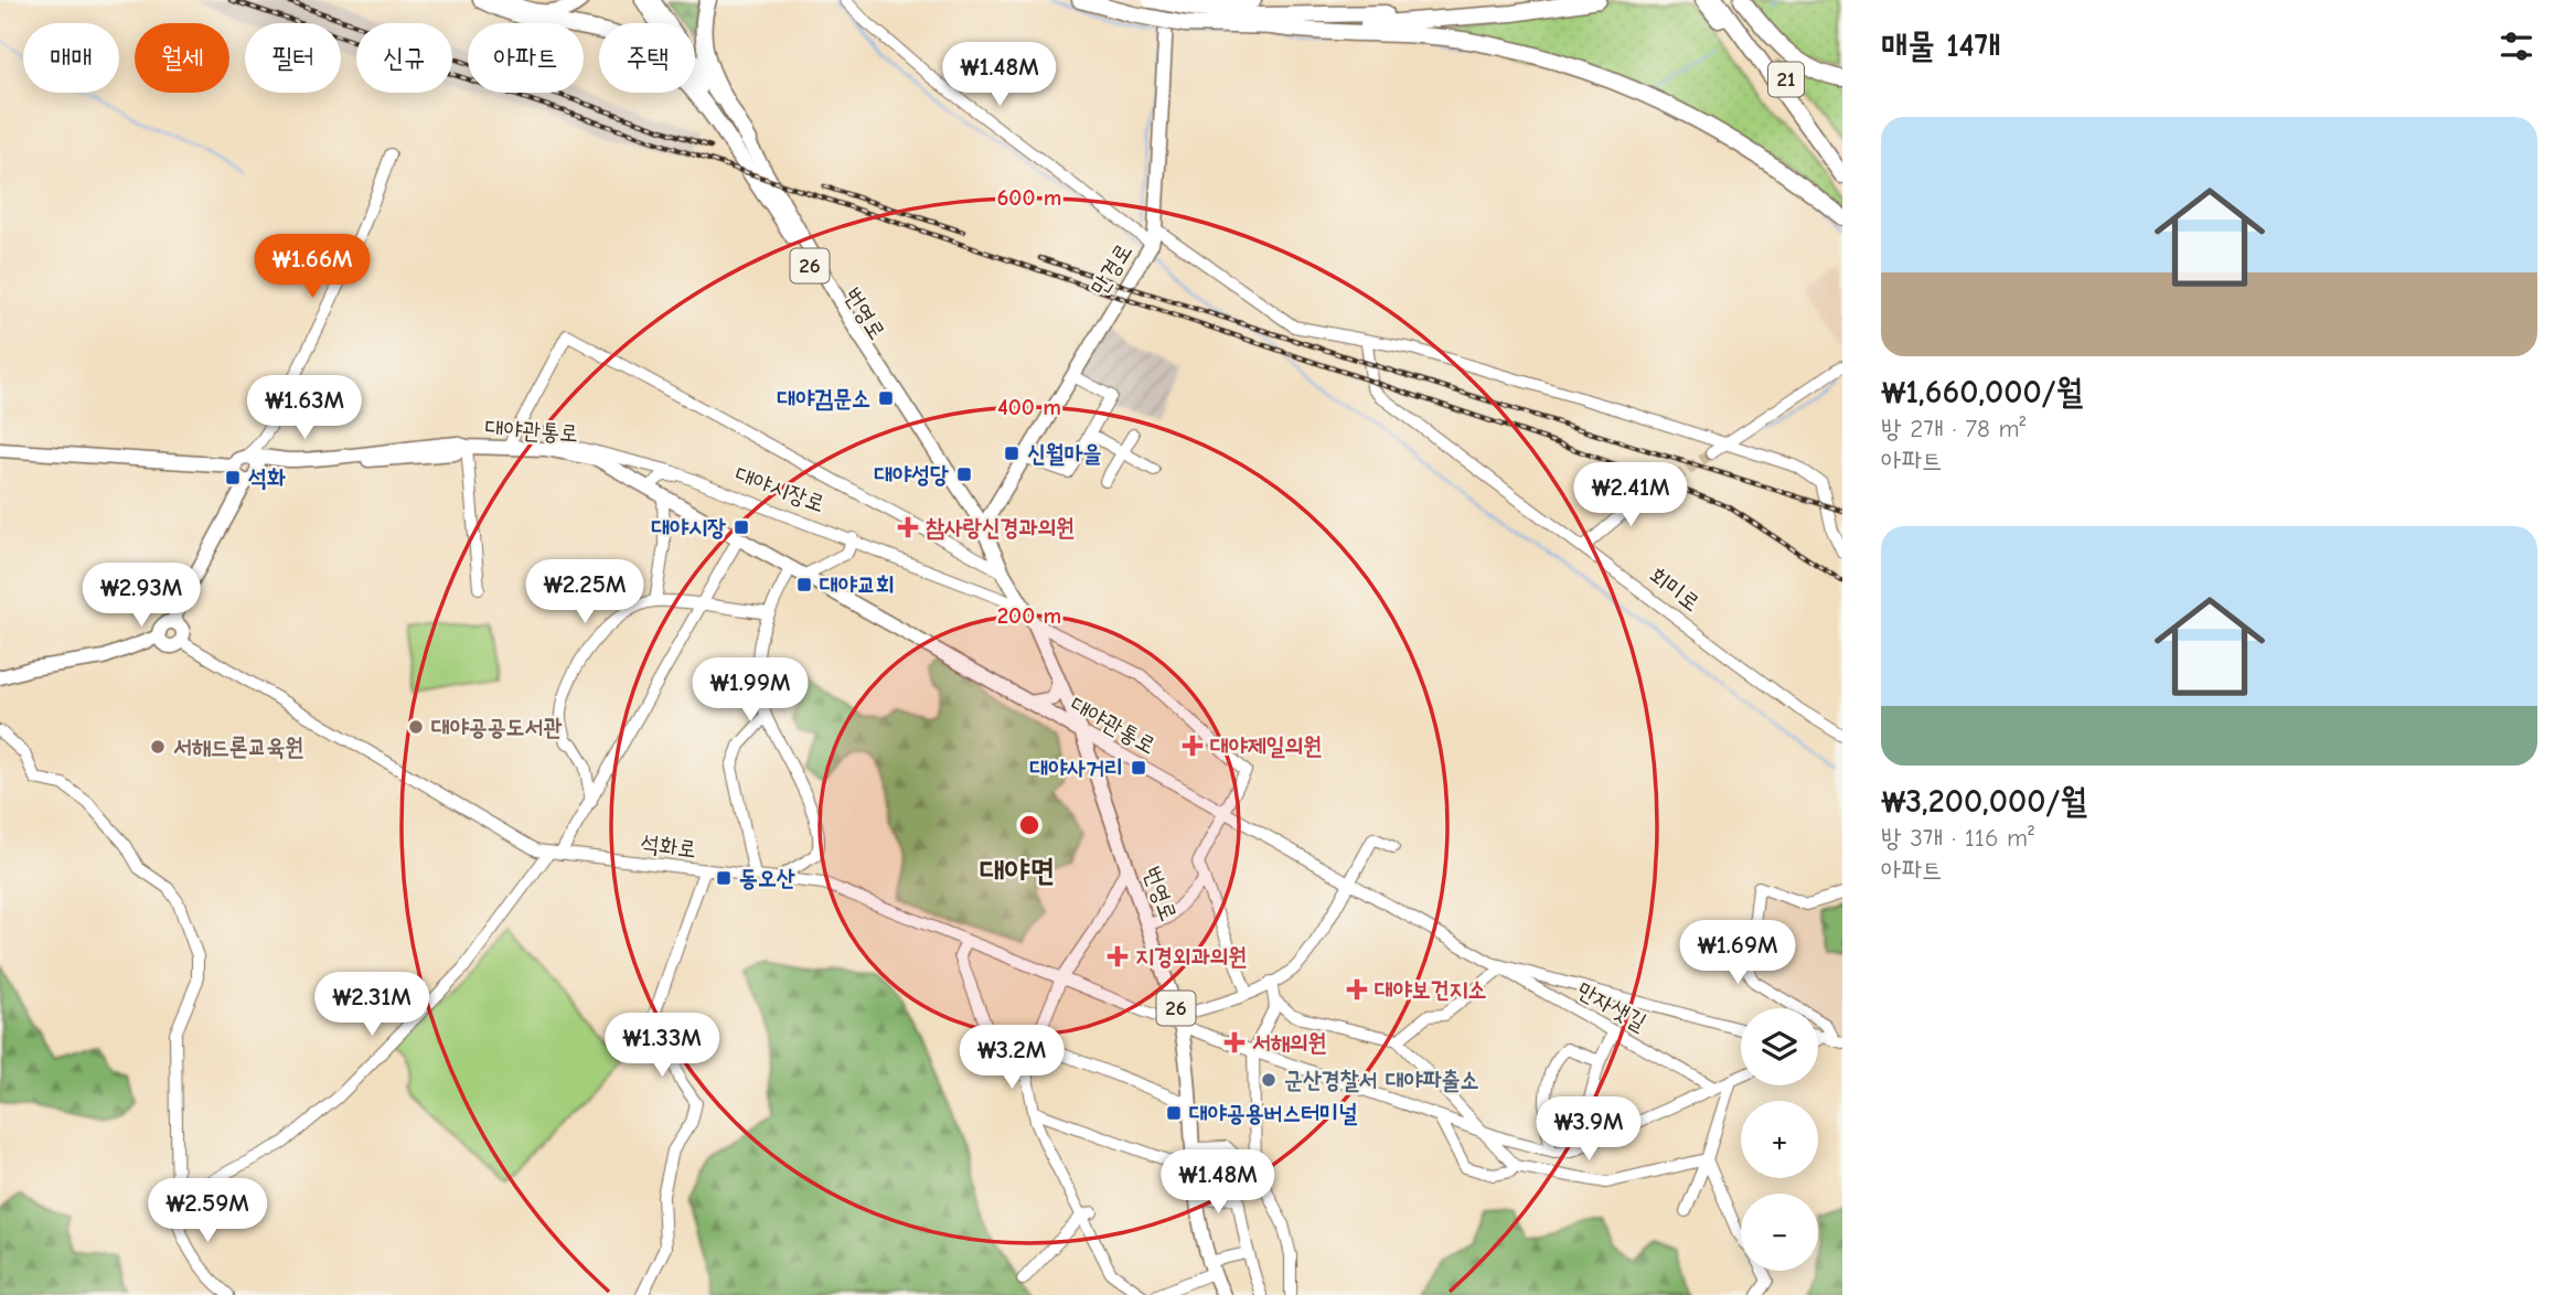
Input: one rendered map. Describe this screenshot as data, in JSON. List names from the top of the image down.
{
  "streets": {
    "highway": ["21"],
    "main road": [
      "26",
      "만경로",
      "번영로",
      "대야관통로"
    ],
    "street": [
      "대야시장로",
      "회미로",
      "석화로",
      "만자샛길"
    ]
  },
  "crossings": [
    ["만경로", "번영로"],
    ["번영로", "대야관통로"],
    ["번영로", "대야시장로"],
    ["번영로", "석화로"],
    ["대야관통로", "대야시장로"],
    ["대야관통로", "만자샛길"]
  ],
  "districts": ["대야면"],
  "places": {
    "transit": [
      "대야검문소",
      "신월마을",
      "대야성당",
      "석화",
      "대야시장",
      "대야교회",
      "대야사거리",
      "동오산",
      "대야공용버스터미널"
    ],
    "health": [
      "참사랑신경과의원",
      "대야제일의원",
      "지경외과의원",
      "대야보건지소",
      "서해의원"
    ],
    "other": ["대야공공도서관", "서해드론교육원", "군산경찰서 대야파출소"]
  },
  "page": {
    "heading": "매물 14개",
    "chip": [
      "매매",
      "월세",
      "필터",
      "신규",
      "아파트",
      "주택"
    ],
    "price": [
      "₩1.48M",
      "₩1.66M",
      "₩1.63M",
      "₩2.41M",
      "₩2.25M",
      "₩2.93M",
      "₩1.99M",
      "₩1.69M",
      "₩2.31M",
      "₩1.33M",
      "₩3.2M",
      "₩3.9M",
      "₩1.48M",
      "₩2.59M"
    ],
    "list": [
      {
        "name": "₩1,660,000/월",
        "note": "방 2개 · 78 m² · 아파트"
      },
      {
        "name": "₩3,200,000/월",
        "note": "방 3개 · 116 m² · 아파트"
      }
    ],
    "map_buttons": ["+", "−"]
  },
  "rings": ["600 m", "400 m", "200 m"]
}
